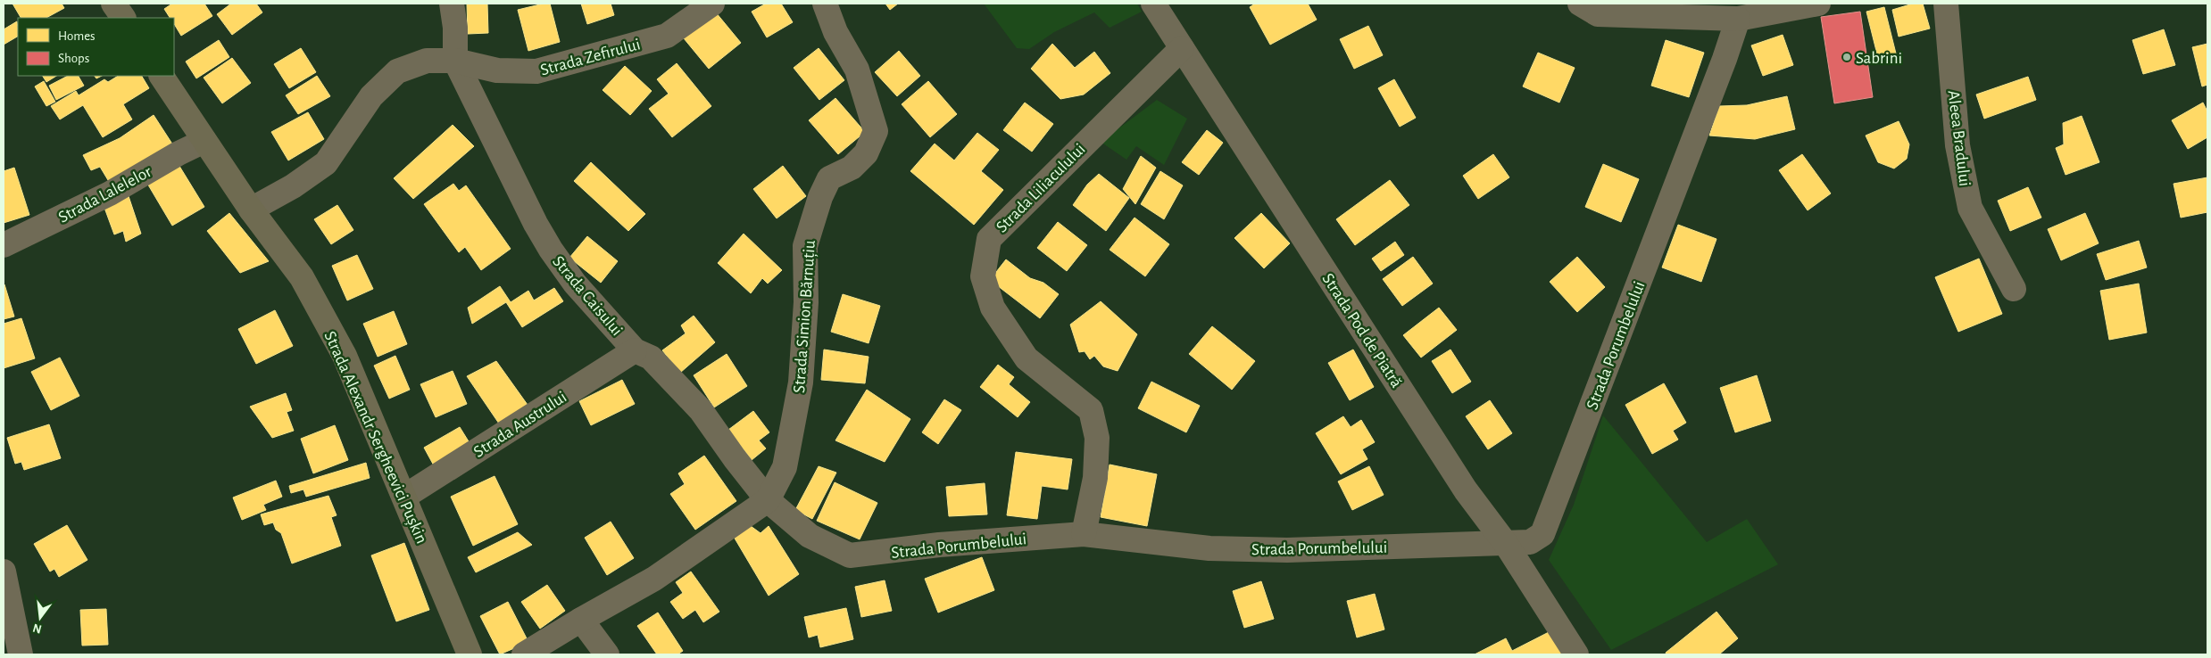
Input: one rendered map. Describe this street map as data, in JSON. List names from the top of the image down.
{
  "streets": {
    "street": [
      "Strada Zefirului",
      "Aleea Bradului",
      "Strada Liliaculului",
      "Strada Lalelelor",
      "Strada Caisului",
      "Strada Simion Bărnuțiu",
      "Strada Pod de Piatră",
      "Strada Porumbelului",
      "Strada Austrului",
      "Strada Alexandr Sergheevici Pușkin"
    ]
  },
  "crossings": [
    ["Strada Zefirului", "Strada Caisului"],
    ["Strada Zefirului", "Strada Alexandr Sergheevici Pușkin"],
    ["Strada Liliaculului", "Strada Pod de Piatră"],
    ["Strada Liliaculului", "Strada Porumbelului"],
    ["Strada Lalelelor", "Strada Alexandr Sergheevici Pușkin"],
    ["Strada Caisului", "Strada Simion Bărnuțiu"],
    ["Strada Caisului", "Strada Porumbelului"],
    ["Strada Caisului", "Strada Austrului"],
    ["Strada Simion Bărnuțiu", "Strada Porumbelului"],
    ["Strada Pod de Piatră", "Strada Porumbelului"],
    ["Strada Austrului", "Strada Alexandr Sergheevici Pușkin"]
  ],
  "places": ["Sabrini"],
  "legend": ["Homes", "Shops"],
  "north": "bottom"
}
